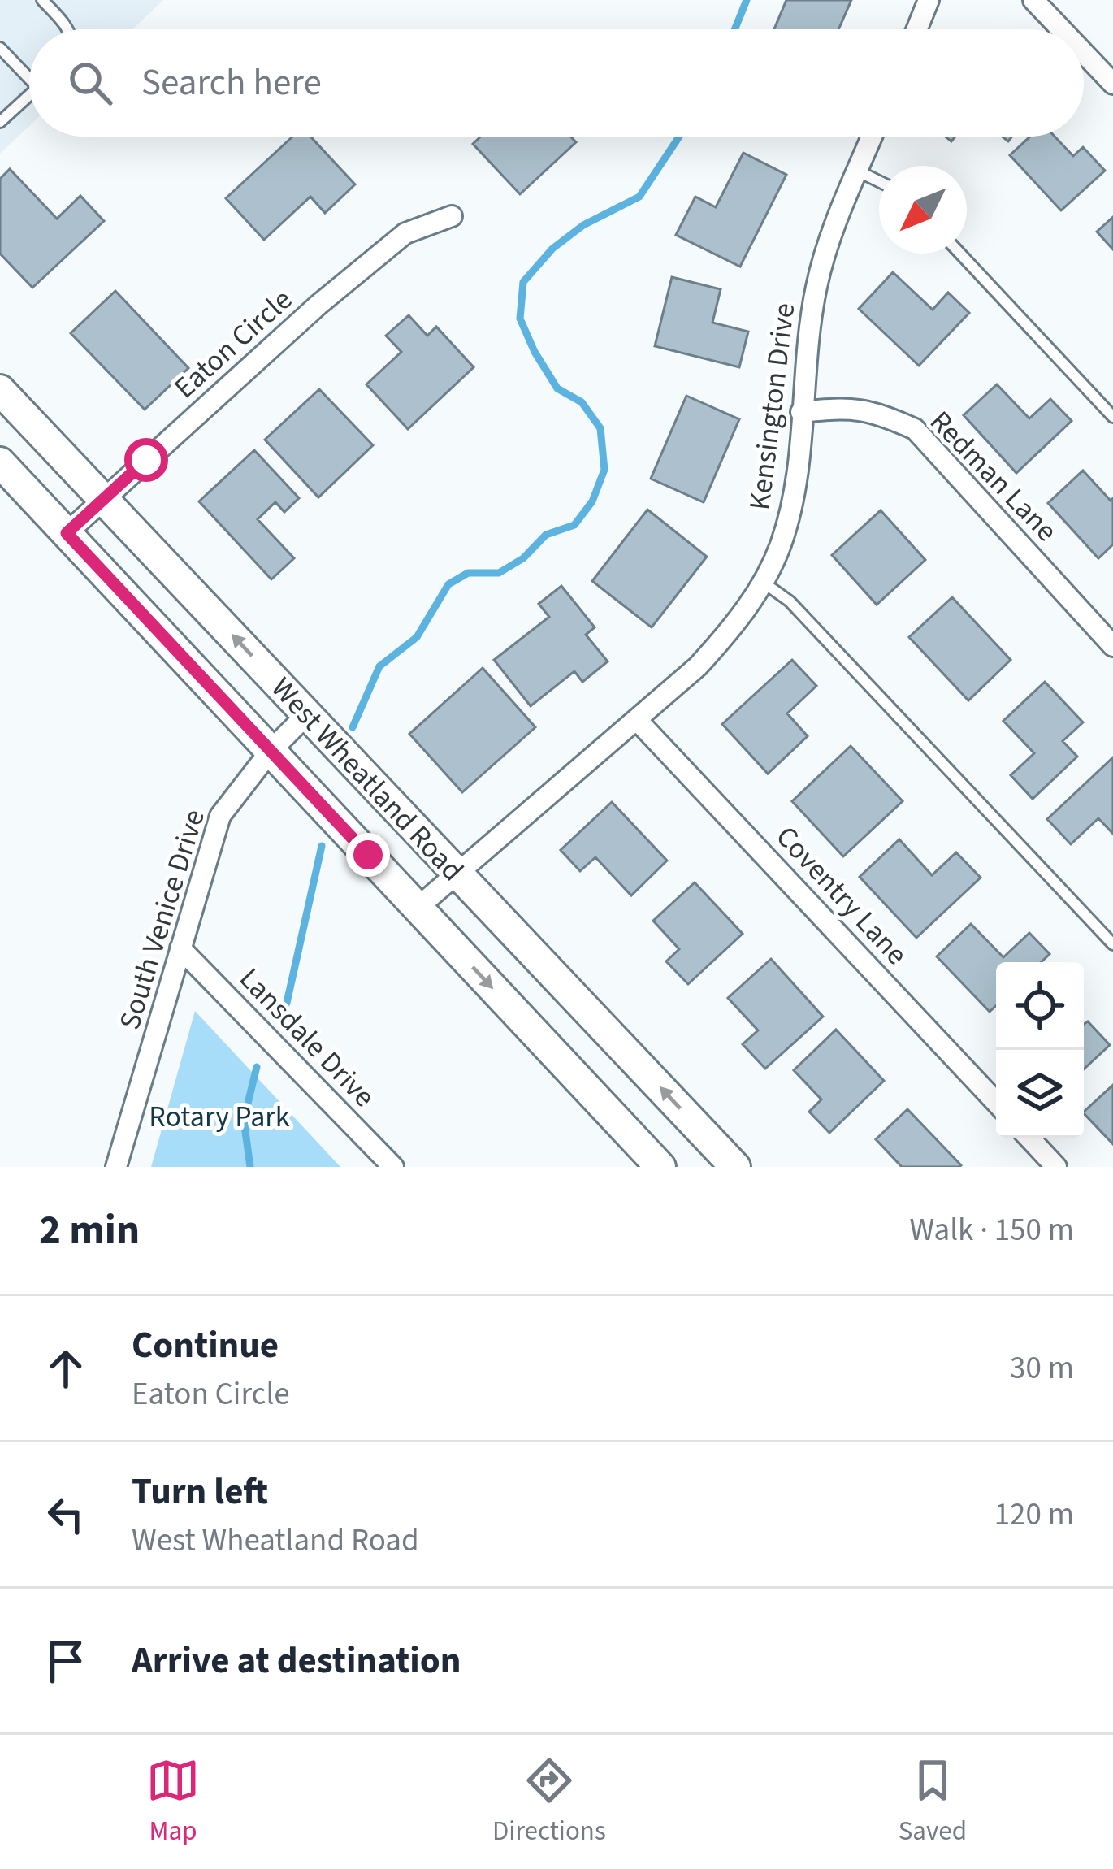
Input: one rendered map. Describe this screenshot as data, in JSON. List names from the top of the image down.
{
  "streets": {
    "main road": ["West Wheatland Road"],
    "street": [
      "Eaton Circle",
      "Kensington Drive",
      "Redman Lane",
      "Coventry Lane",
      "South Venice Drive",
      "Lansdale Drive"
    ]
  },
  "crossings": [
    ["Eaton Circle", "West Wheatland Road"],
    ["Kensington Drive", "Redman Lane"],
    ["Kensington Drive", "West Wheatland Road"],
    ["Kensington Drive", "Coventry Lane"],
    ["West Wheatland Road", "South Venice Drive"],
    ["South Venice Drive", "Lansdale Drive"]
  ],
  "parks": ["Rotary Park"],
  "north": "bottom left",
  "page": {
    "search": "Search here",
    "heading": ["2 min", "Walk · 150 m"],
    "list": [
      ["Continue", "Eaton Circle", "30 m"],
      ["Turn left", "West Wheatland Road", "120 m"],
      "Arrive at destination"
    ],
    "nav": ["Map", "Directions", "Saved"]
  }
}
